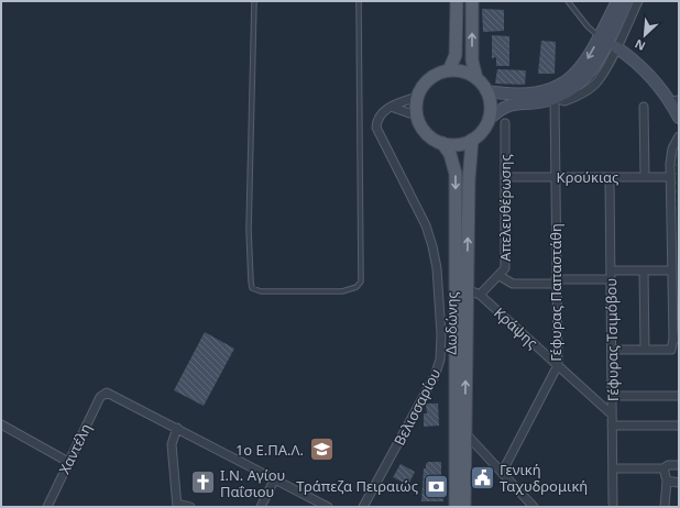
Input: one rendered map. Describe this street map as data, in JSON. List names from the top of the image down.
{
  "streets": {
    "main road": ["Δωδώνης"],
    "street": [
      "Κρούκιας",
      "Απελευθέρωσης",
      "Γέφυρας Παπαστάθη",
      "Κράψης",
      "Γέφυρας Τσιμόβου",
      "Βελισσαρίου",
      "Χαντέλη"
    ]
  },
  "crossings": [
    ["Κρούκιας", "Απελευθέρωσης"],
    ["Κρούκιας", "Γέφυρας Παπαστάθη"],
    ["Κρούκιας", "Γέφυρας Τσιμόβου"],
    ["Απελευθέρωσης", "Κράψης"],
    ["Γέφυρας Παπαστάθη", "Κράψης"],
    ["Κράψης", "Γέφυρας Τσιμόβου"]
  ],
  "places": {
    "school or university": ["1ο Ε.ΠΑ.Λ."],
    "public building": ["Γενική Ταχυδρομική"],
    "church": ["Ι.Ν. Αγίου Παΐσιου"],
    "bank": ["Τράπεζα Πειραιώς"]
  },
  "north": "bottom left"
}
